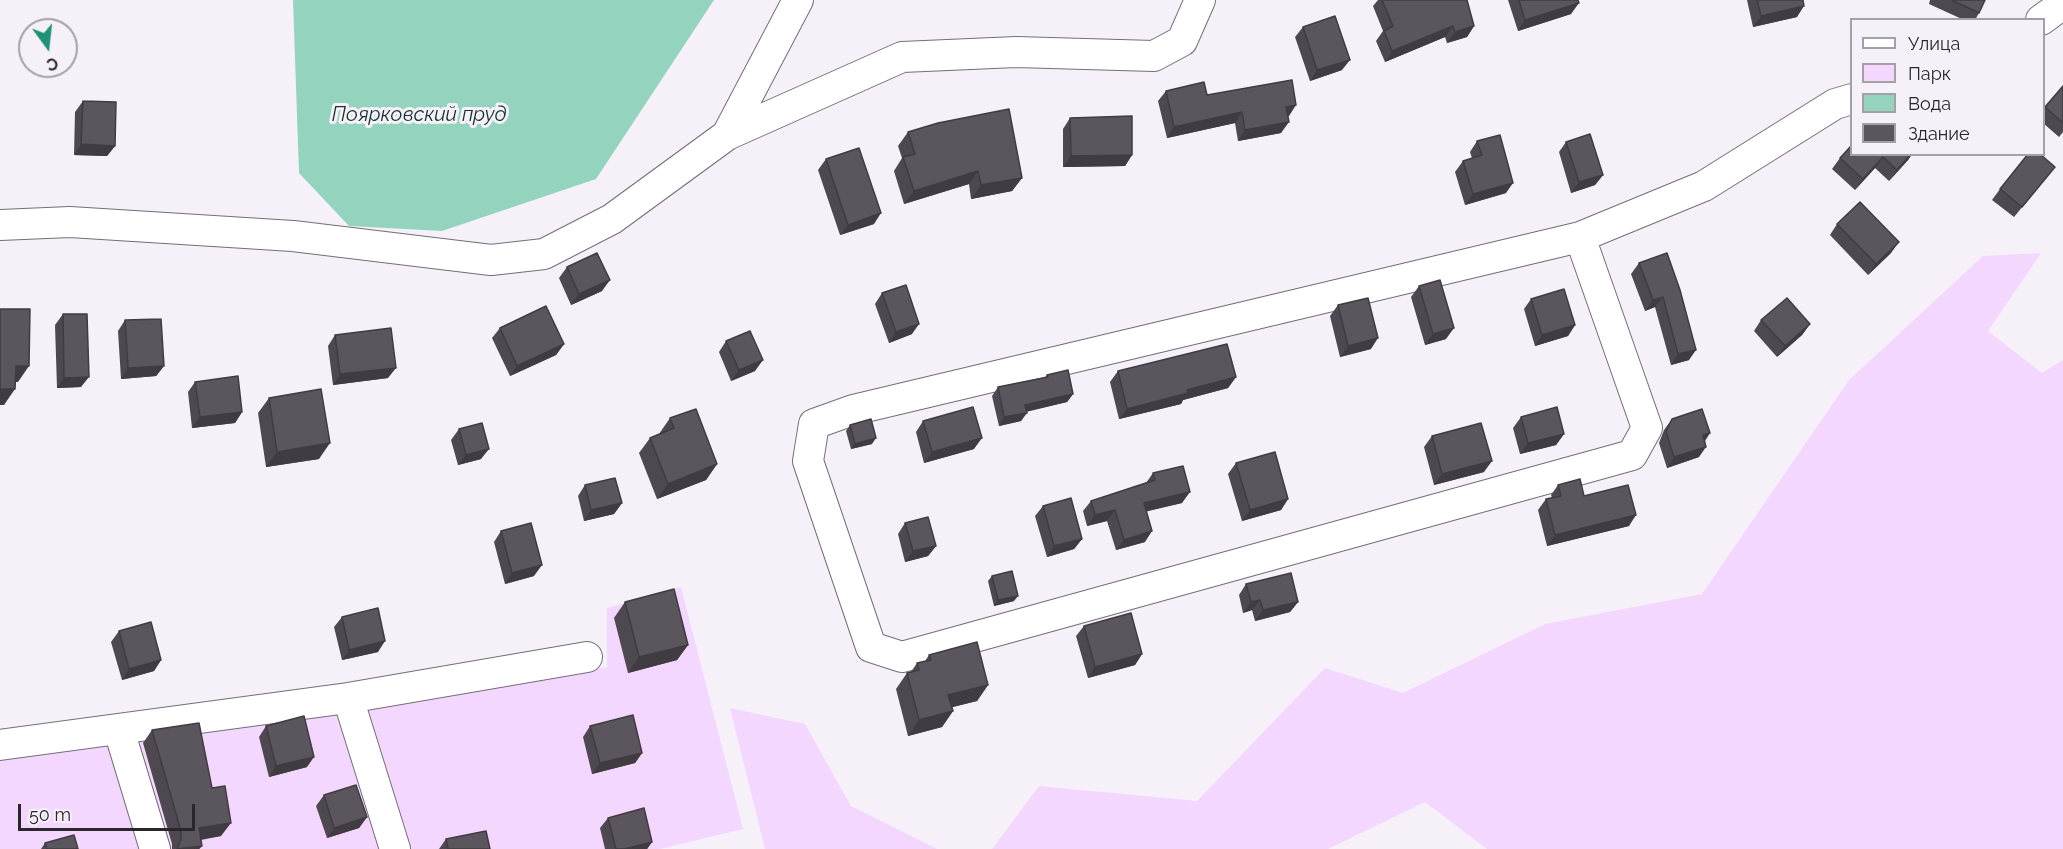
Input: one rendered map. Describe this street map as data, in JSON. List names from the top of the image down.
{
  "water": ["Поярковский пруд"],
  "legend": [
    "Улица",
    "Парк",
    "Вода",
    "Здание"
  ],
  "scale_bar": "50 m",
  "north": "bottom"
}
